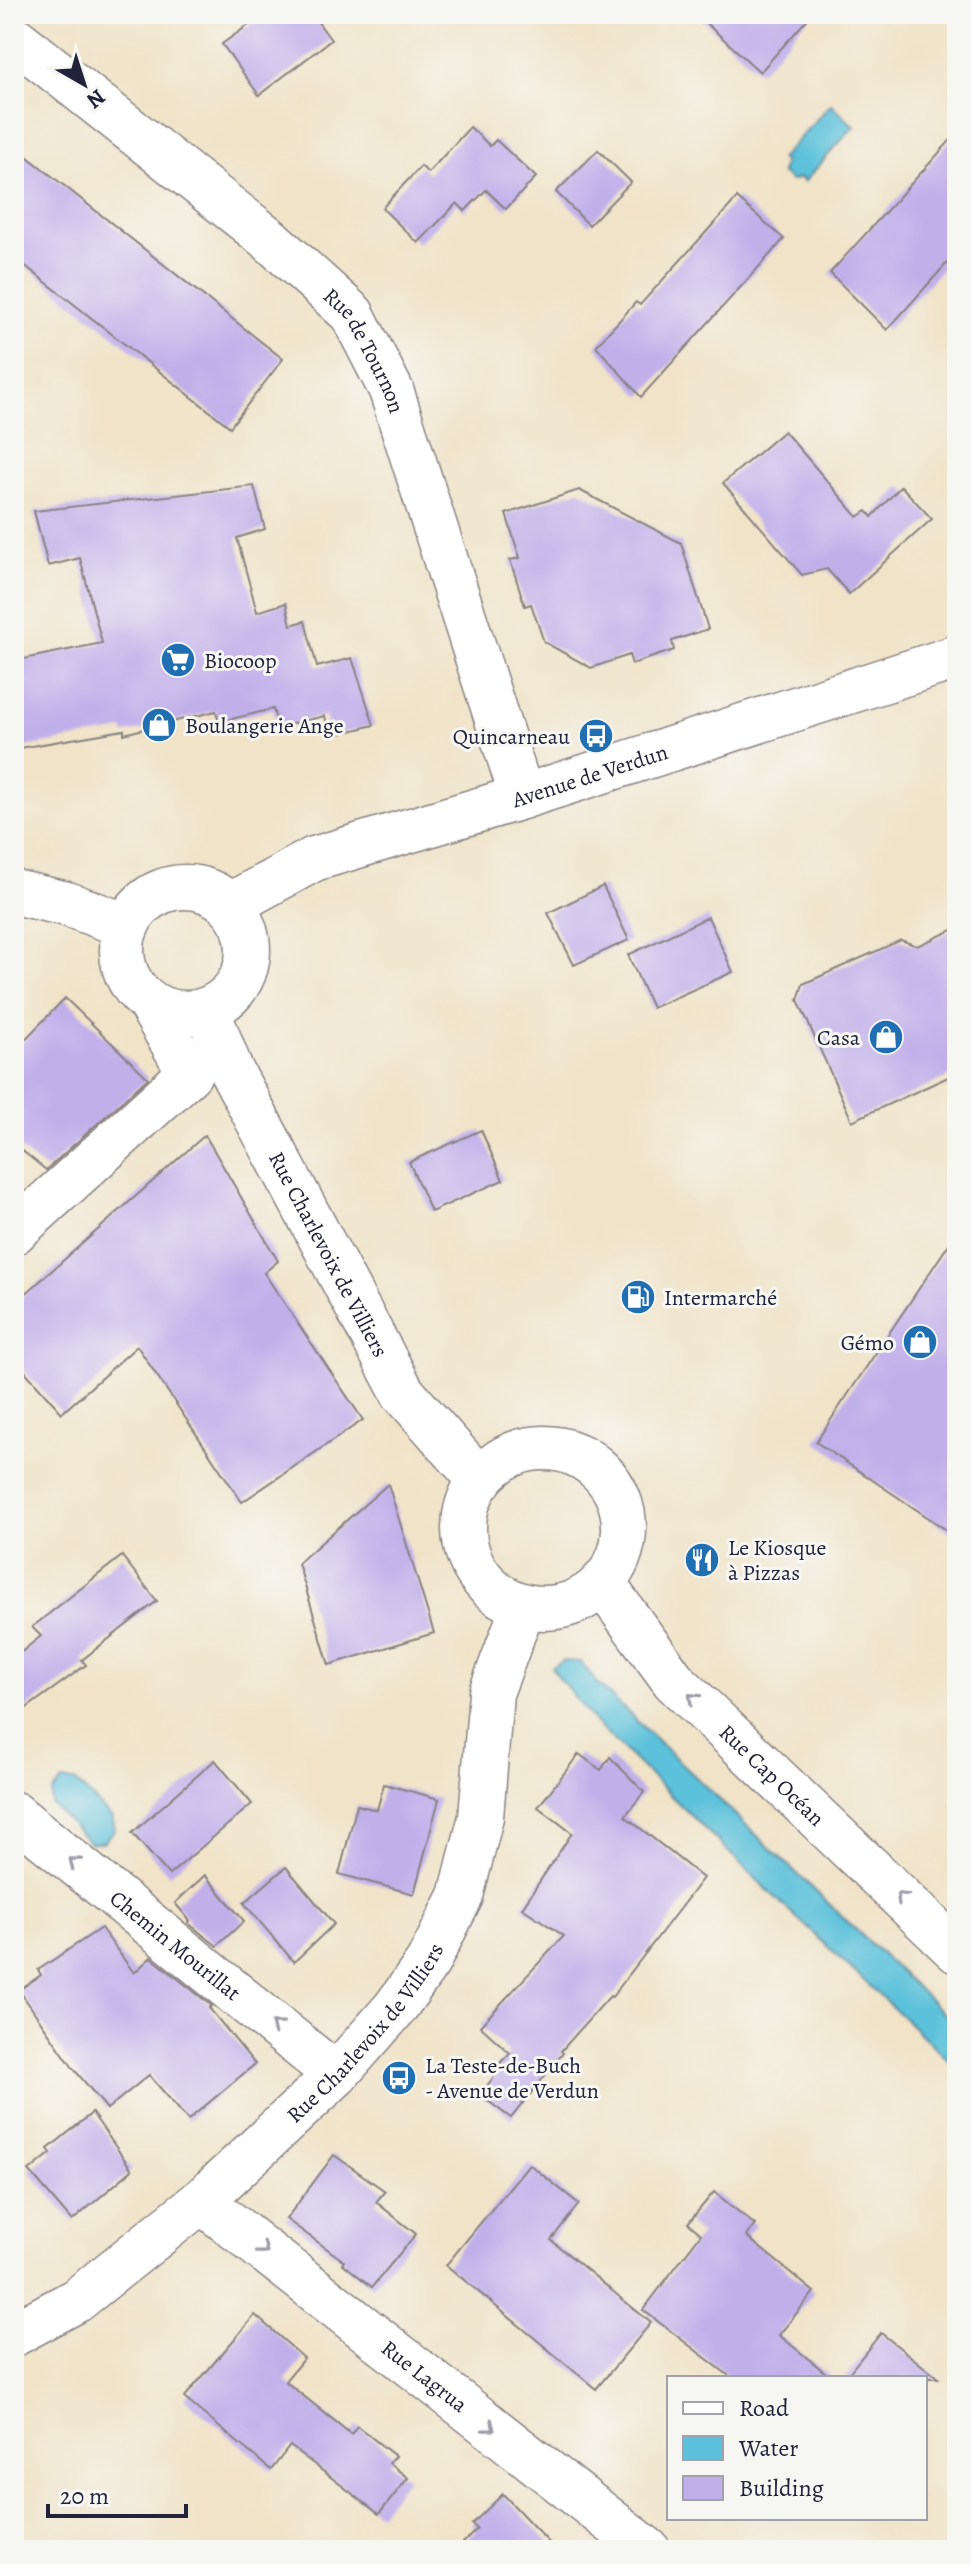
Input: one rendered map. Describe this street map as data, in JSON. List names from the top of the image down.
{
  "streets": {
    "street": [
      "Rue de Tournon",
      "Avenue de Verdun",
      "Rue Charlevoix de Villiers",
      "Rue Cap Océan",
      "Chemin Mourillat",
      "Rue Lagrua"
    ]
  },
  "crossings": [
    ["Rue de Tournon", "Avenue de Verdun"],
    ["Avenue de Verdun", "Rue Charlevoix de Villiers"],
    ["Rue Charlevoix de Villiers", "Rue Cap Océan"],
    ["Rue Charlevoix de Villiers", "Chemin Mourillat"],
    ["Rue Charlevoix de Villiers", "Rue Lagrua"]
  ],
  "one_way": ["Rue Cap Océan", "Chemin Mourillat", "Rue Lagrua"],
  "places": {
    "supermarket": ["Biocoop"],
    "shop": ["Boulangerie Ange", "Casa", "Gémo"],
    "bus stop": ["Quincarneau", "La Teste-de-Buch - Avenue de Verdun"],
    "fuel station": ["Intermarché"],
    "restaurant": ["Le Kiosque à Pizzas"]
  },
  "legend": ["Road", "Water", "Building"],
  "scale_bar": "20 m",
  "north": "bottom right"
}
